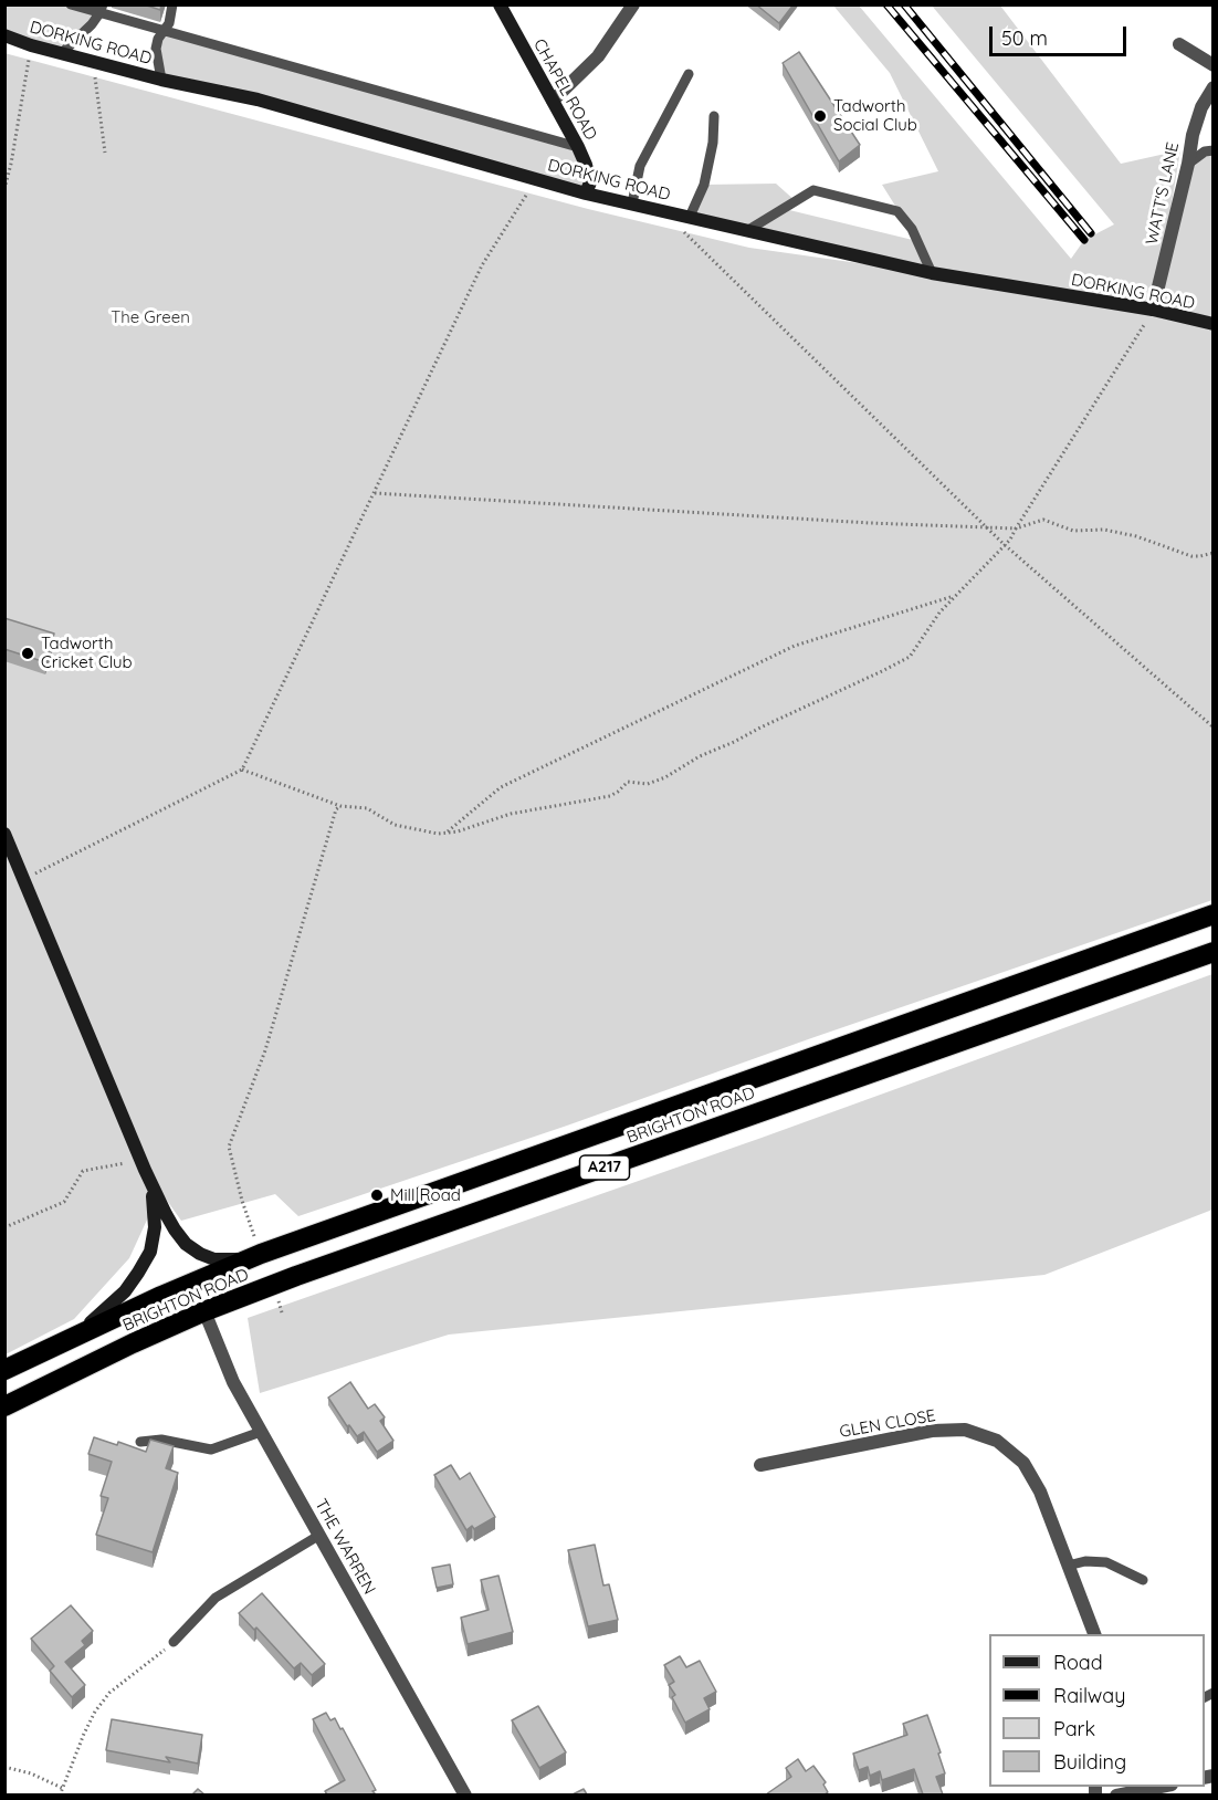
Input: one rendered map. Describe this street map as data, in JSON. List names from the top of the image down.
{
  "streets": {
    "highway": ["BRIGHTON ROAD", "A217"],
    "main road": ["DORKING ROAD", "CHAPEL ROAD"],
    "street": ["WATT'S LANE", "GLEN CLOSE", "THE WARREN"]
  },
  "crossings": [
    ["DORKING ROAD", "CHAPEL ROAD"],
    ["DORKING ROAD", "WATT'S LANE"],
    ["BRIGHTON ROAD", "THE WARREN"]
  ],
  "parks": ["The Green"],
  "places": ["Tadworth Social Club", "Tadworth Cricket Club", "Mill Road"],
  "legend": [
    "Road",
    "Railway",
    "Park",
    "Building"
  ],
  "scale_bar": "50 m"
}
